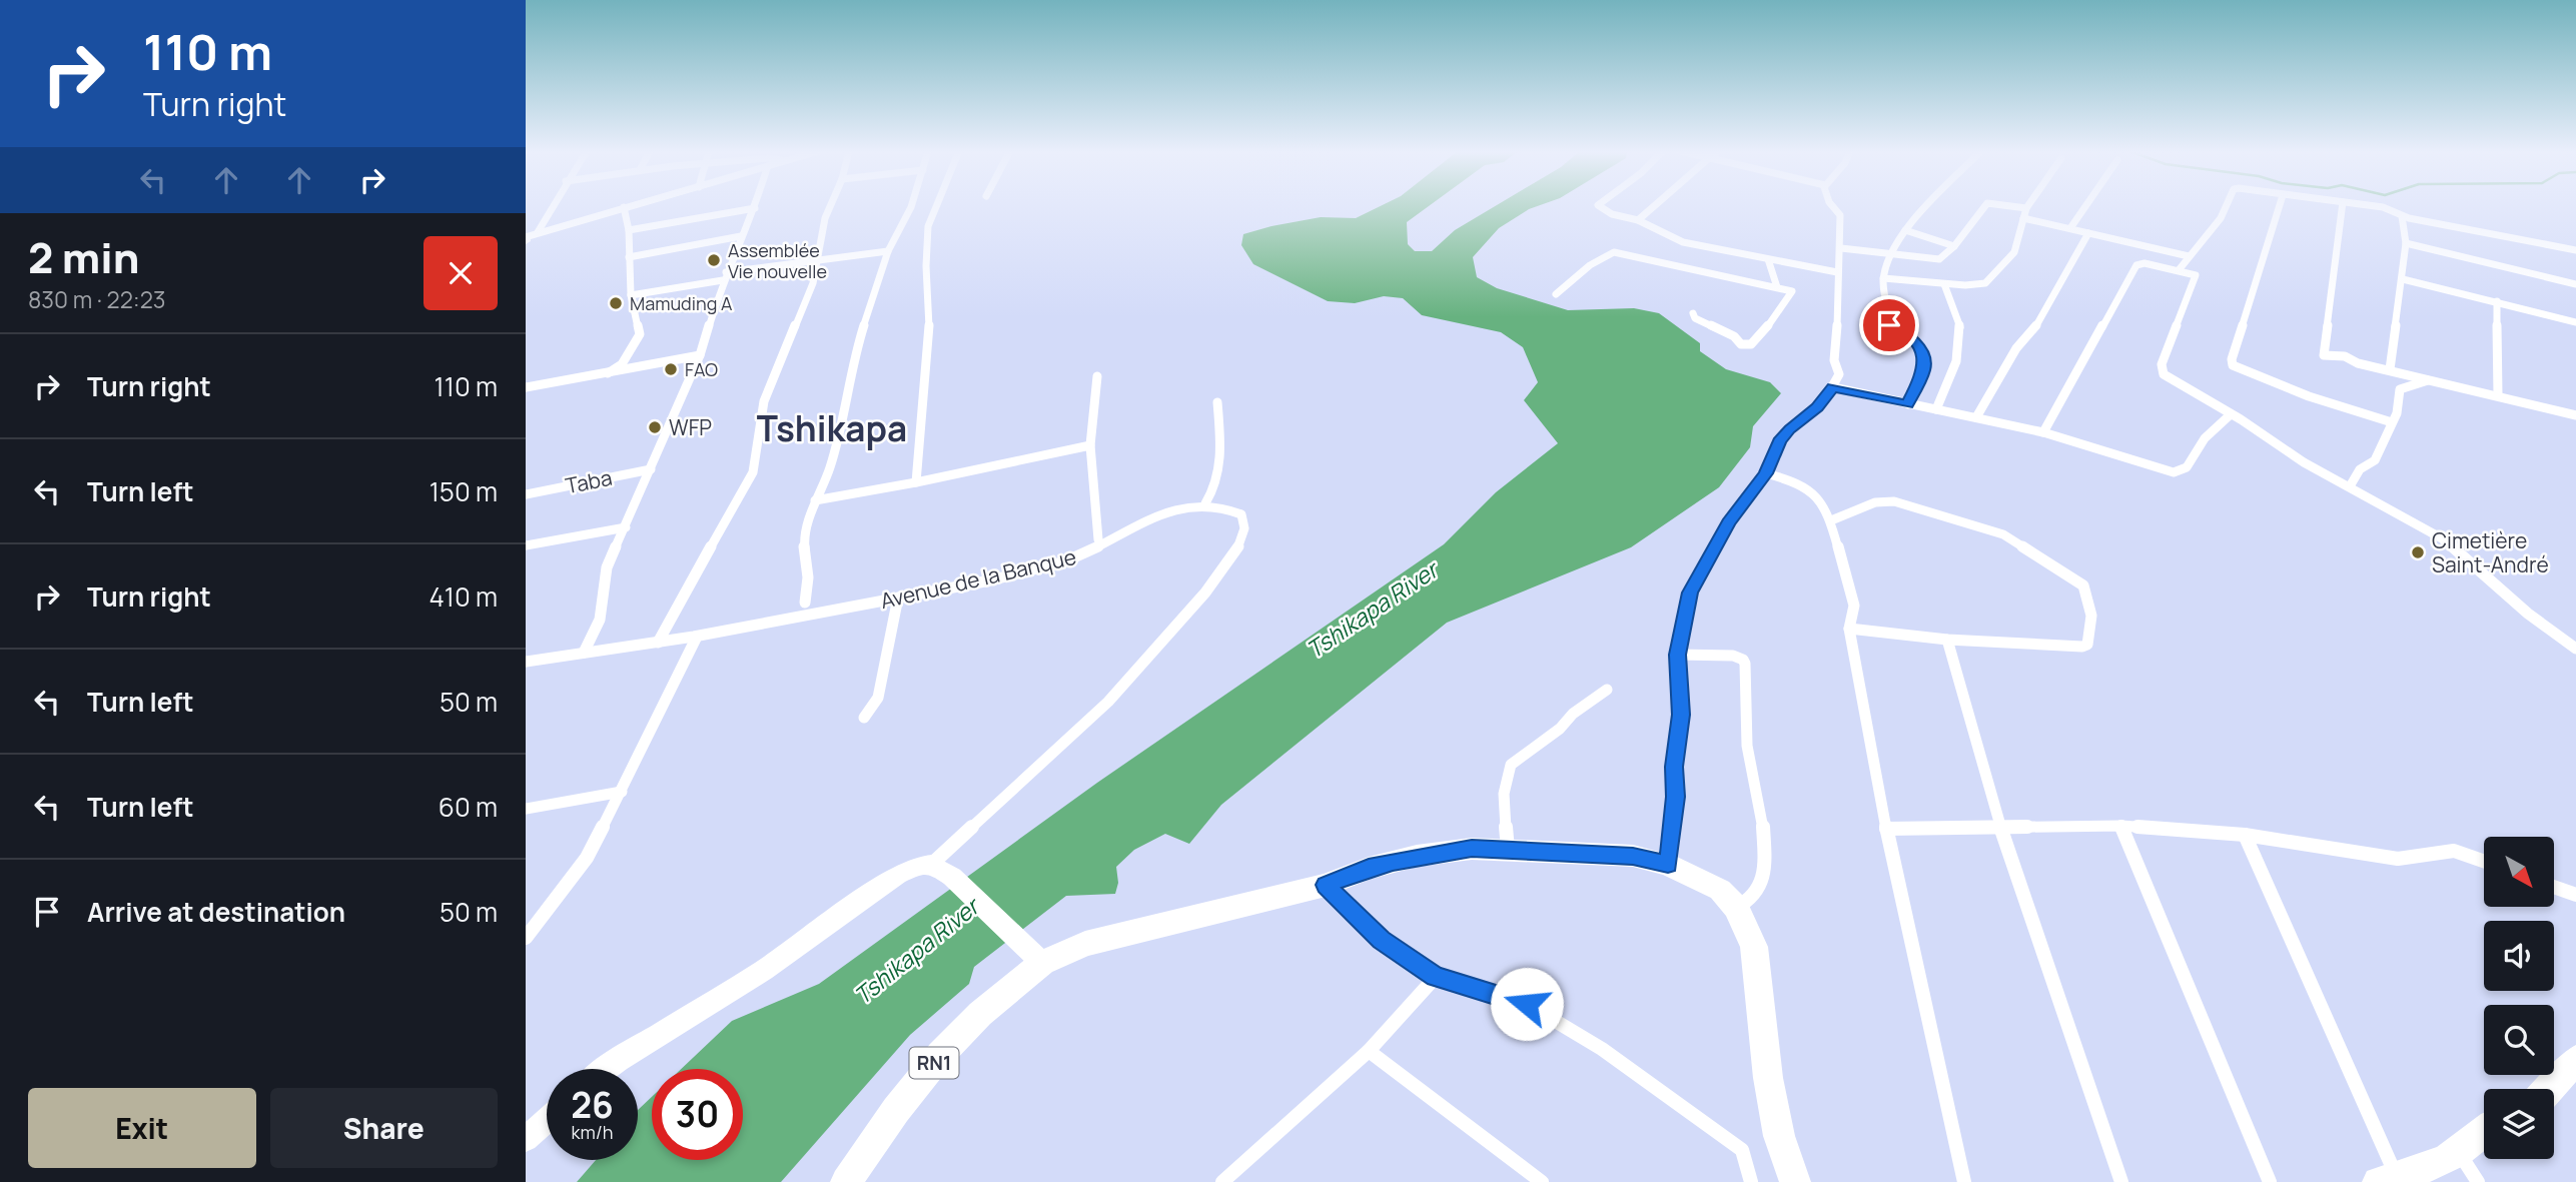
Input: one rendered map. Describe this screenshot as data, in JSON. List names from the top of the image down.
{
  "streets": {
    "highway": ["RN1"],
    "street": ["Taba", "Avenue de la Banque"]
  },
  "districts": ["Tshikapa"],
  "water": ["Tshikapa River"],
  "places": [
    "Assemblée Vie nouvelle",
    "Mamuding A",
    "FAO",
    "WFP",
    "Cimetière Saint-André"
  ],
  "north": "bottom right",
  "page": {
    "turn": ["110 m", "Turn right"],
    "heading": ["2 min", "830 m · 22:23"],
    "list": [
      {
        "name": "Turn right",
        "value": "110 m"
      },
      {
        "name": "Turn left",
        "value": "150 m"
      },
      {
        "name": "Turn right",
        "value": "410 m"
      },
      {
        "name": "Turn left",
        "value": "50 m"
      },
      {
        "name": "Turn left",
        "value": "60 m"
      },
      {
        "name": "Arrive at destination",
        "value": "50 m"
      }
    ],
    "speed": "26 km/h",
    "limit": "30",
    "buttons": ["Exit", "Share"]
  }
}
